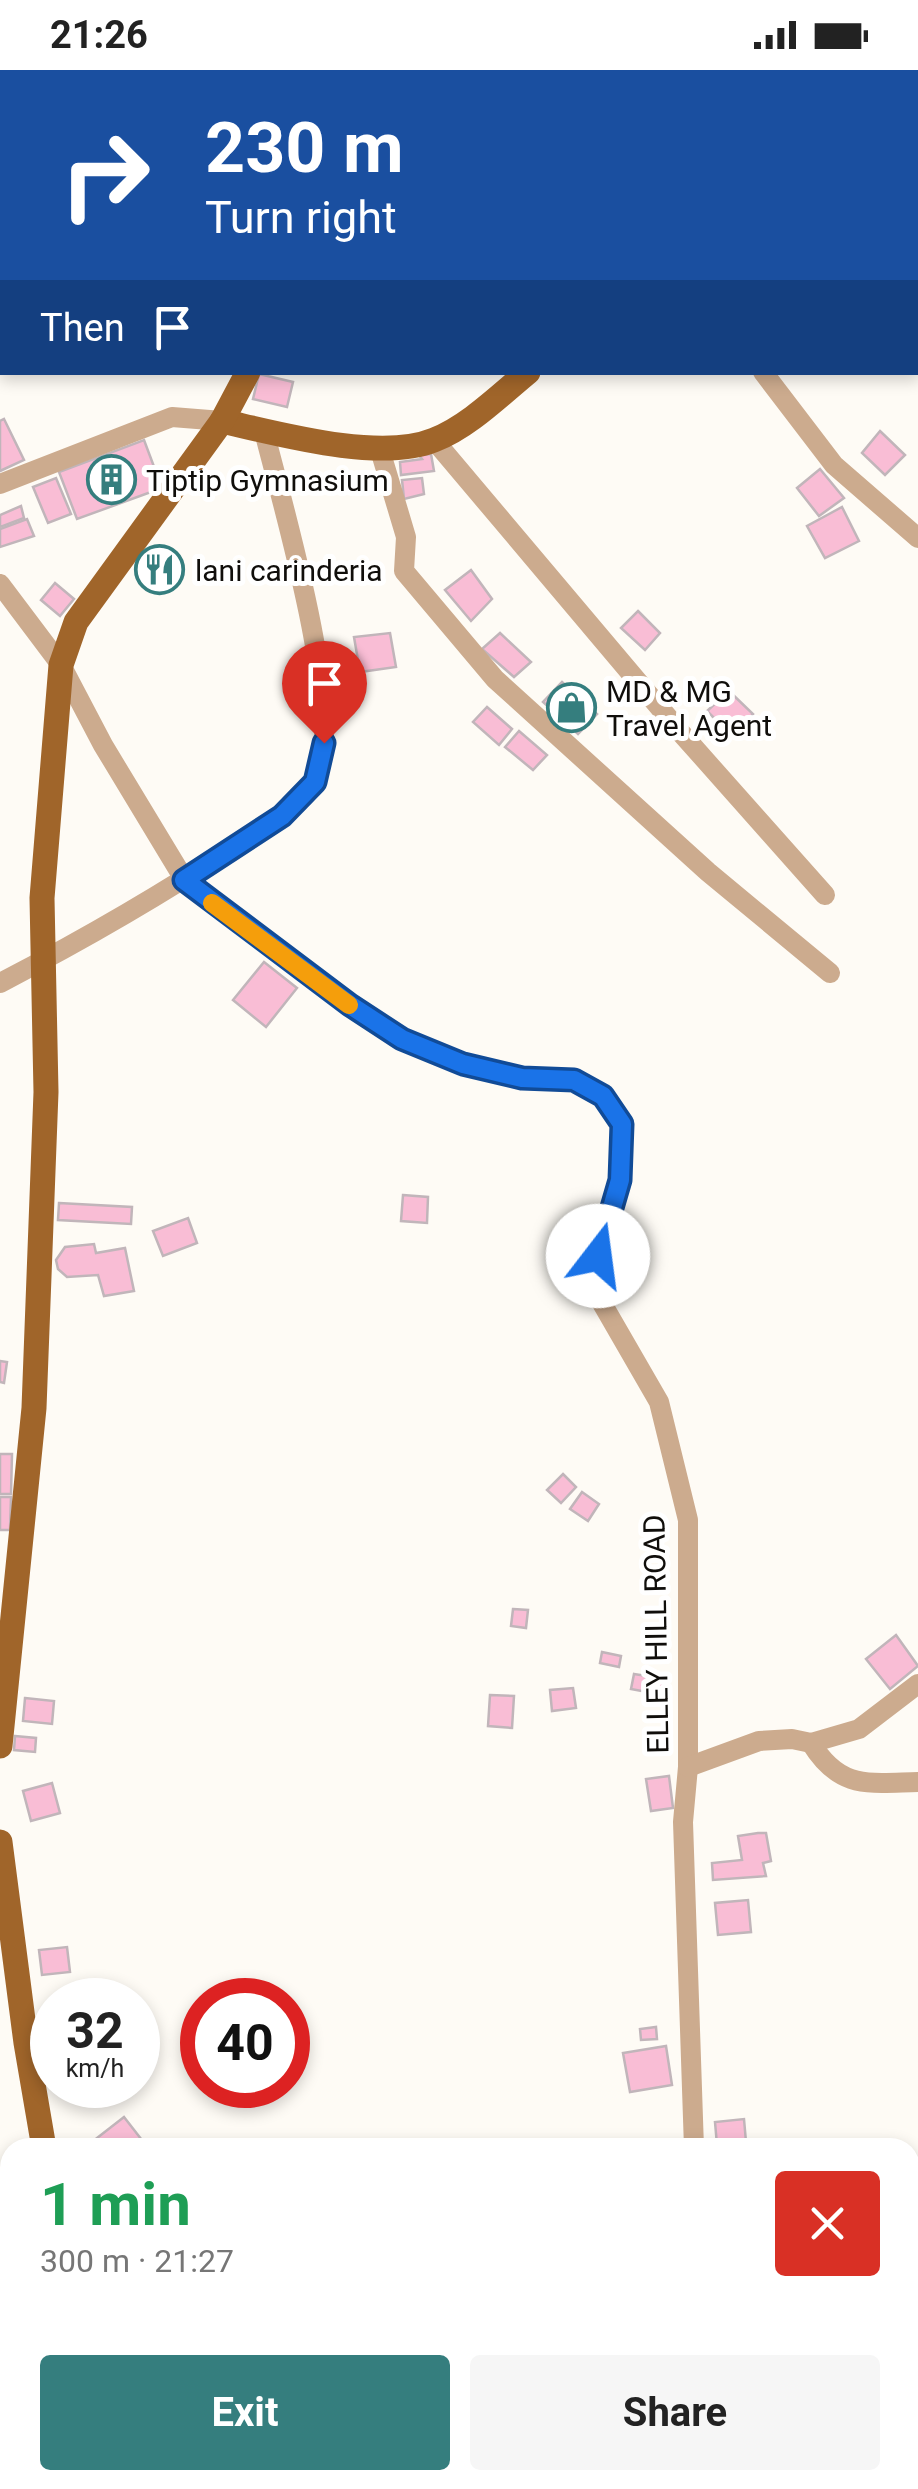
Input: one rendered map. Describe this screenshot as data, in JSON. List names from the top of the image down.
{
  "streets": {
    "street": ["ELLEY HILL ROAD"]
  },
  "places": {
    "building": ["Tiptip Gymnasium"],
    "restaurant": ["lani carinderia"],
    "shop": ["MD & MG Travel Agent"]
  },
  "page": {
    "status": "21:26",
    "turn": ["230 m", "Turn right"],
    "then": "Then",
    "speed": "32 km/h",
    "limit": "40",
    "heading": ["1 min", "300 m · 21:27"],
    "buttons": ["Exit", "Share"]
  }
}
